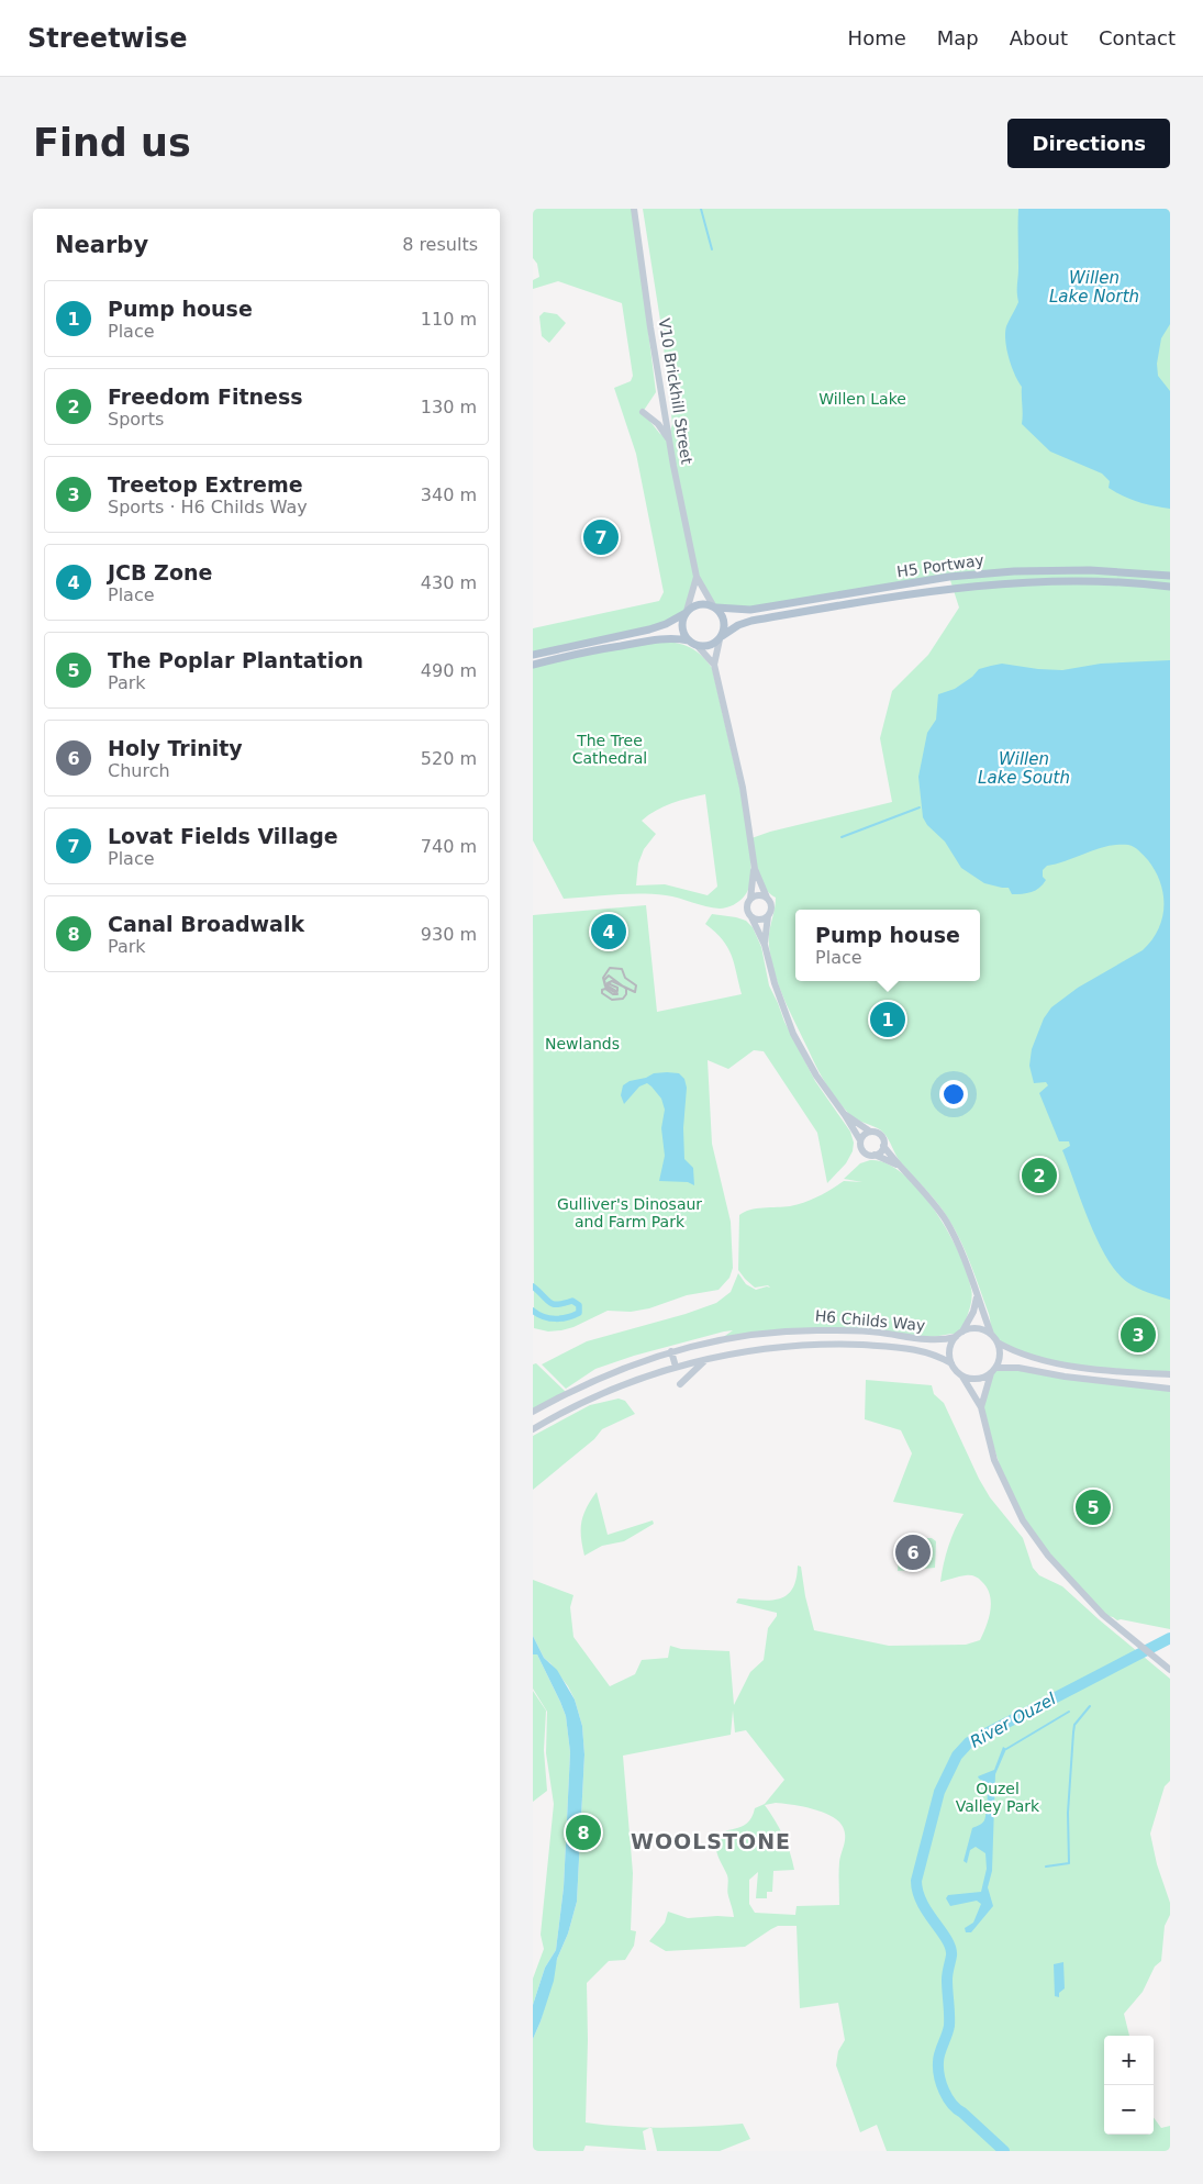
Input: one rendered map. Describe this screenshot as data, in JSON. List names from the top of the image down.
{
  "streets": {
    "main road": ["H5 Portway"],
    "street": ["V10 Brickhill Street", "H6 Childs Way"]
  },
  "crossings": [
    ["V10 Brickhill Street", "H5 Portway"]
  ],
  "districts": ["WOOLSTONE"],
  "water": ["Willen Lake North", "Willen Lake South", "River Ouzel"],
  "parks": [
    "Willen Lake",
    "The Tree Cathedral",
    "Newlands",
    "Gulliver's Dinosaur and Farm Park",
    "Ouzel Valley Park"
  ],
  "page": {
    "header": "Streetwise",
    "nav": [
      "Home",
      "Map",
      "About",
      "Contact"
    ],
    "buttons": "Directions",
    "title": "Find us",
    "heading": ["Nearby", "8 results"],
    "list": [
      {
        "mark": "1",
        "name": "Pump house",
        "note": "Place",
        "value": "110 m"
      },
      {
        "mark": "2",
        "name": "Freedom Fitness",
        "note": "Sports",
        "value": "130 m"
      },
      {
        "mark": "3",
        "name": "Treetop Extreme",
        "note": "Sports · H6 Childs Way",
        "value": "340 m"
      },
      {
        "mark": "4",
        "name": "JCB Zone",
        "note": "Place",
        "value": "430 m"
      },
      {
        "mark": "5",
        "name": "The Poplar Plantation",
        "note": "Park",
        "value": "490 m"
      },
      {
        "mark": "6",
        "name": "Holy Trinity",
        "note": "Church",
        "value": "520 m"
      },
      {
        "mark": "7",
        "name": "Lovat Fields Village",
        "note": "Place",
        "value": "740 m"
      },
      {
        "mark": "8",
        "name": "Canal Broadwalk",
        "note": "Park",
        "value": "930 m"
      }
    ],
    "pins": [
      "7",
      "4",
      "1",
      "2",
      "3",
      "5",
      "6",
      "8"
    ],
    "popup": ["Pump house", "Place"],
    "map_buttons": ["+", "−"]
  }
}
